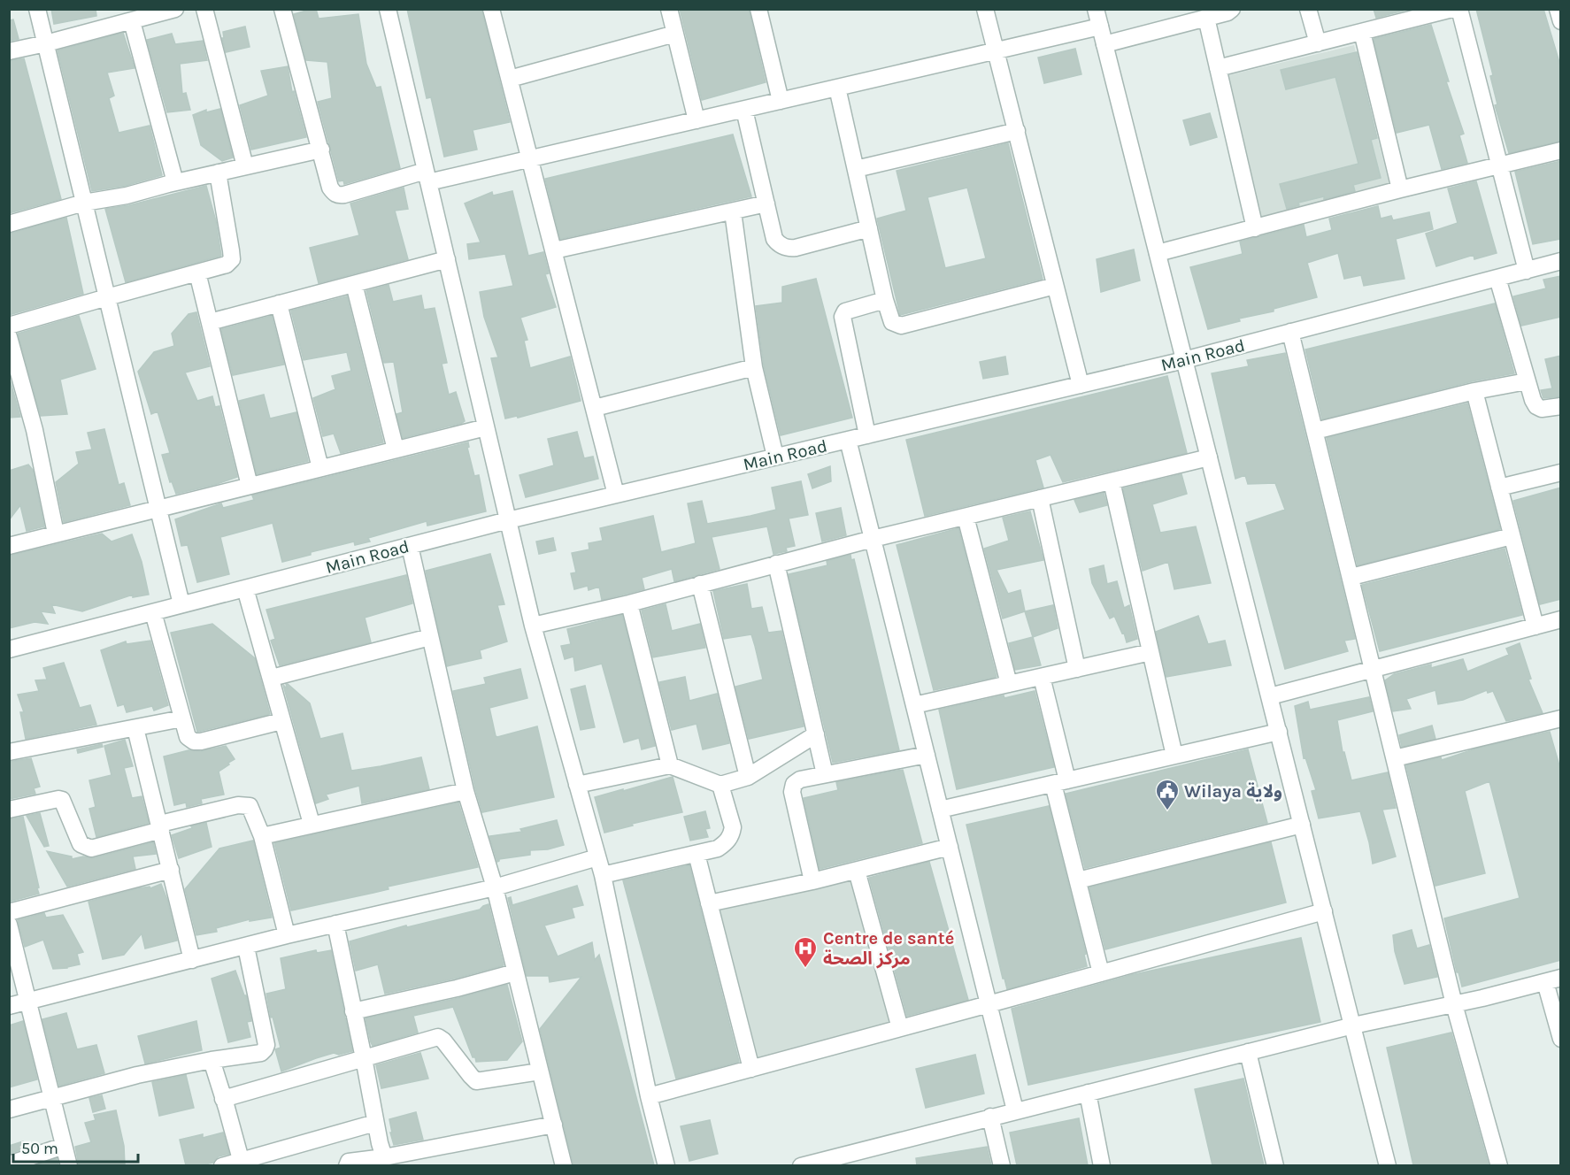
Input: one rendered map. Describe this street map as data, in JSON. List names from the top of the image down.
{
  "streets": {
    "street": ["Main Road"]
  },
  "places": {
    "public building": ["Wilaya ولاية"],
    "hospital": ["Centre de santé مركز الصحة"]
  },
  "scale_bar": "50 m"
}
